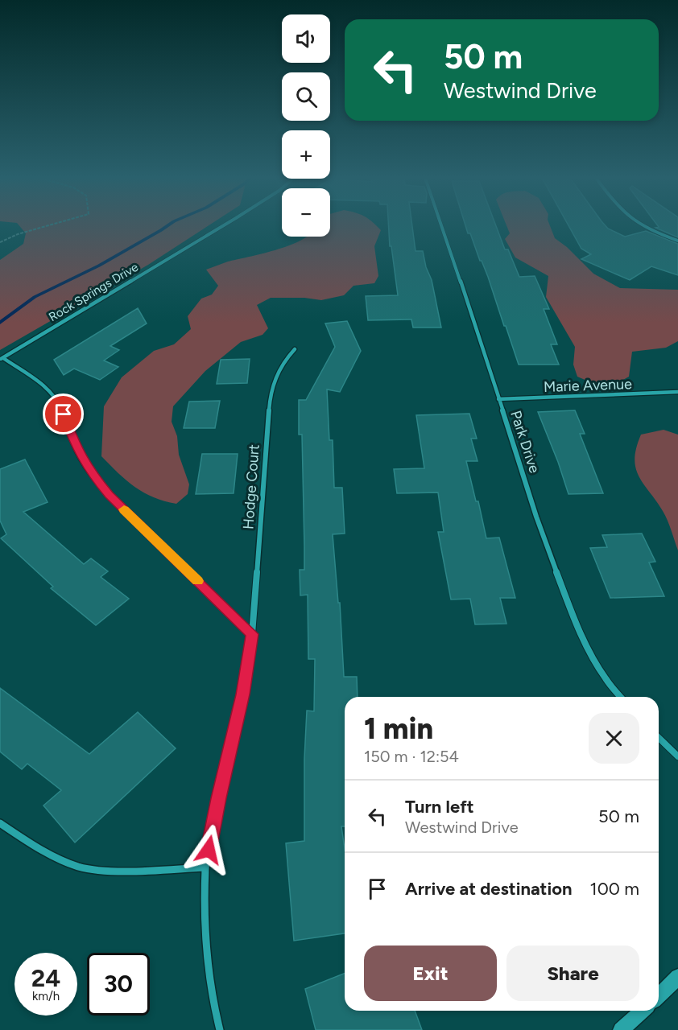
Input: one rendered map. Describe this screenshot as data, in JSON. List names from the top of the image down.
{
  "streets": {
    "street": [
      "Rock Springs Drive",
      "Marie Avenue",
      "Park Drive",
      "Hodge Court"
    ]
  },
  "crossings": [
    ["Marie Avenue", "Park Drive"]
  ],
  "page": {
    "map_buttons": ["+", "−"],
    "turn": ["50 m", "Westwind Drive"],
    "heading": ["1 min", "150 m · 12:54"],
    "list": [
      {
        "name": "Turn left",
        "note": "Westwind Drive",
        "value": "50 m"
      },
      {
        "name": "Arrive at destination",
        "value": "100 m"
      }
    ],
    "buttons": ["Exit", "Share"],
    "speed": "24 km/h",
    "limit": "30"
  }
}
